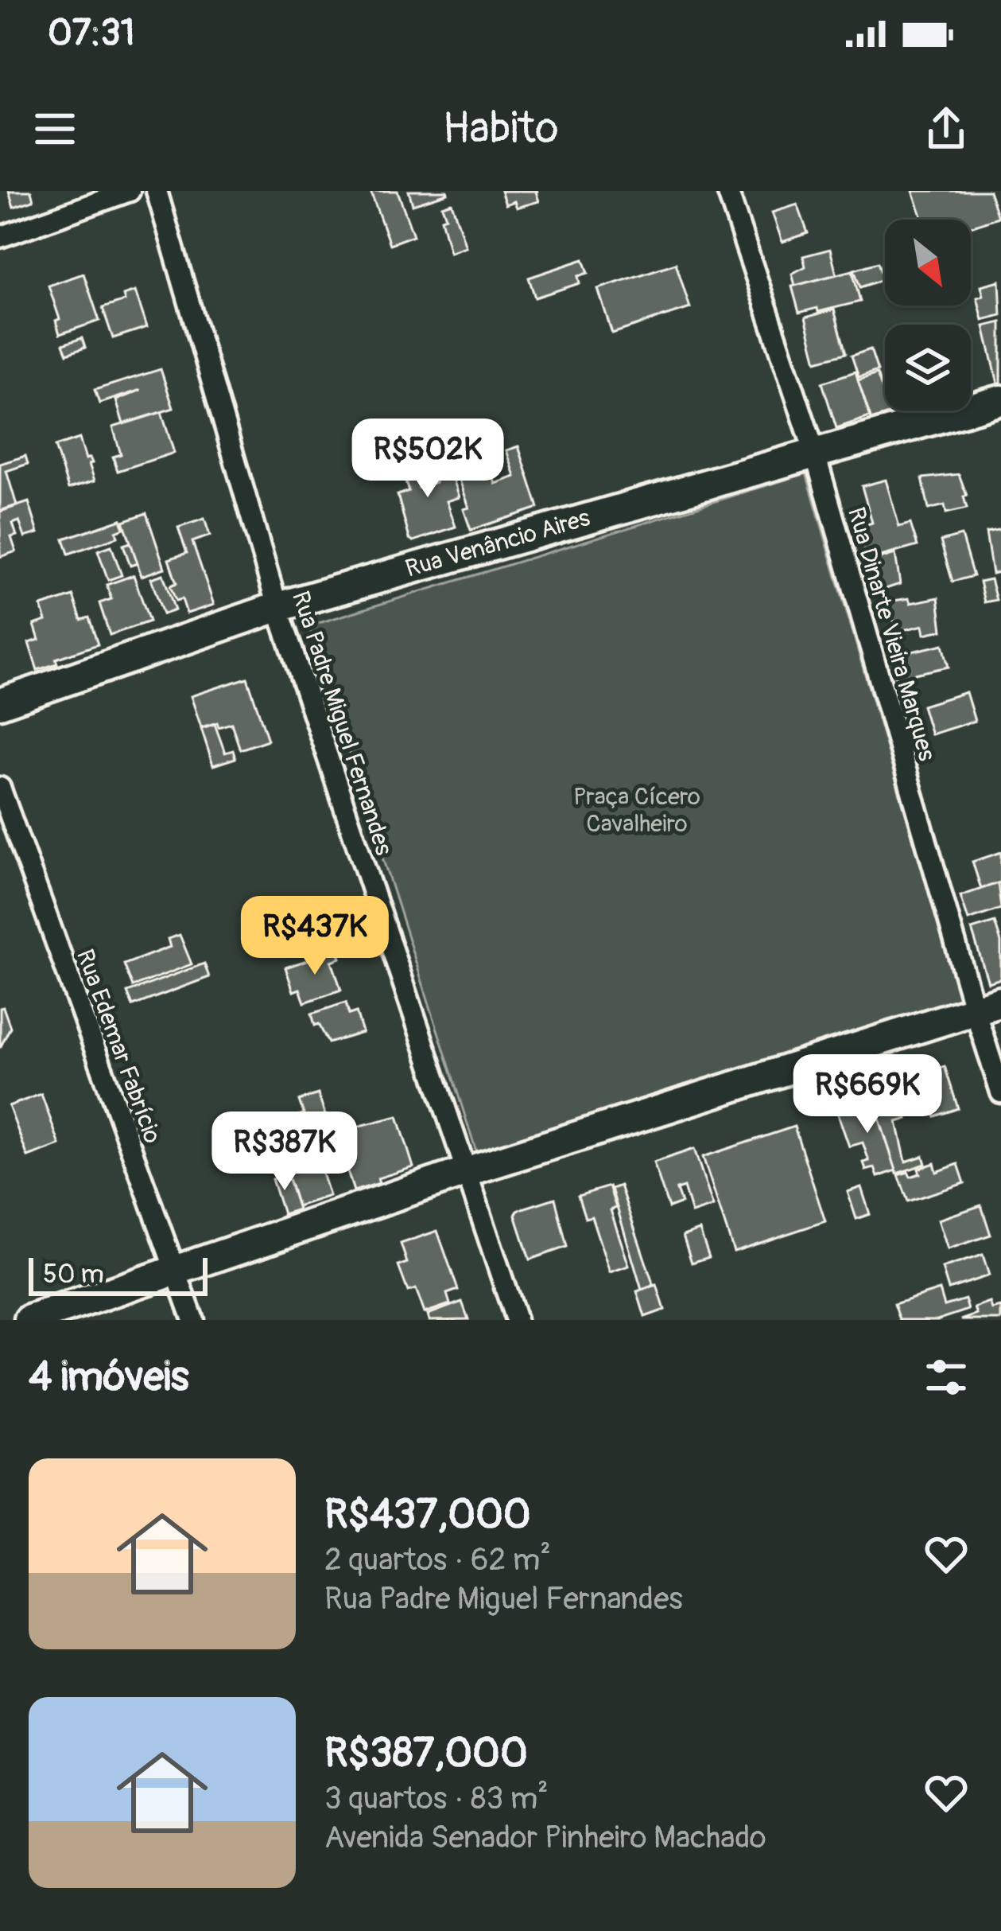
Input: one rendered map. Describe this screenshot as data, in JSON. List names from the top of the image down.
{
  "streets": {
    "street": [
      "Rua Venâncio Aires",
      "Rua Dinarte Vieira Marques",
      "Rua Padre Miguel Fernandes",
      "Rua Edemar Fabrício"
    ]
  },
  "crossings": [
    ["Rua Venâncio Aires", "Rua Dinarte Vieira Marques"],
    ["Rua Venâncio Aires", "Rua Padre Miguel Fernandes"]
  ],
  "parks": ["Praça Cícero Cavalheiro"],
  "scale_bar": "50 m",
  "north": "bottom right",
  "page": {
    "status": "07:31",
    "header": "Habito",
    "price": [
      "R$502K",
      "R$437K",
      "R$669K",
      "R$387K"
    ],
    "scale": "50 m",
    "heading": "4 imóveis",
    "list": [
      {
        "name": "R$437,000",
        "note": "2 quartos · 62 m² · Rua Padre Miguel Fernandes"
      },
      {
        "name": "R$387,000",
        "note": "3 quartos · 83 m² · Avenida Senador Pinheiro Machado"
      }
    ]
  }
}
